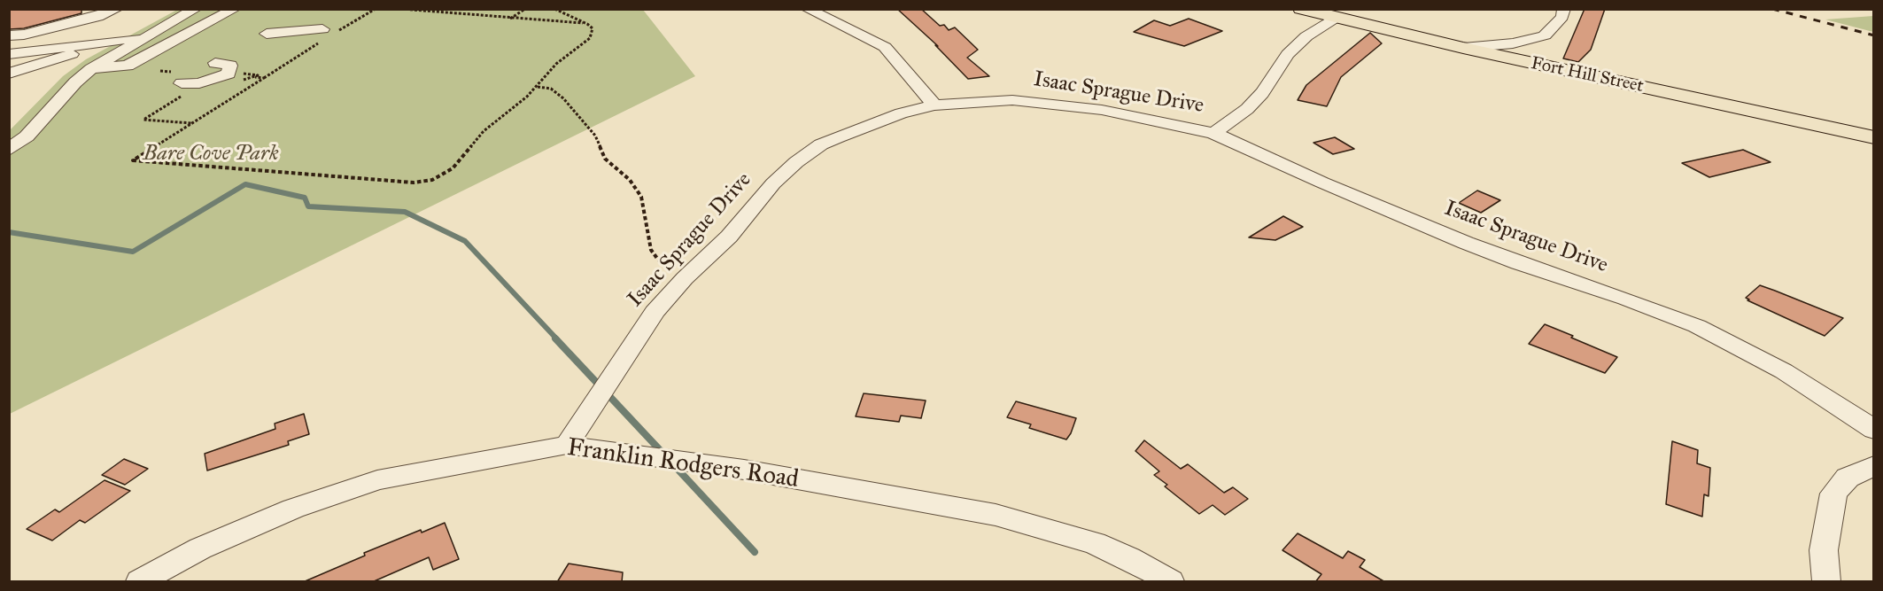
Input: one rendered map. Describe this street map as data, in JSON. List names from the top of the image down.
{
  "streets": {
    "main road": ["Fort Hill Street"],
    "street": ["Isaac Sprague Drive", "Franklin Rodgers Road"]
  },
  "crossings": [
    ["Isaac Sprague Drive", "Franklin Rodgers Road"]
  ],
  "parks": ["Bare Cove Park"]
}
